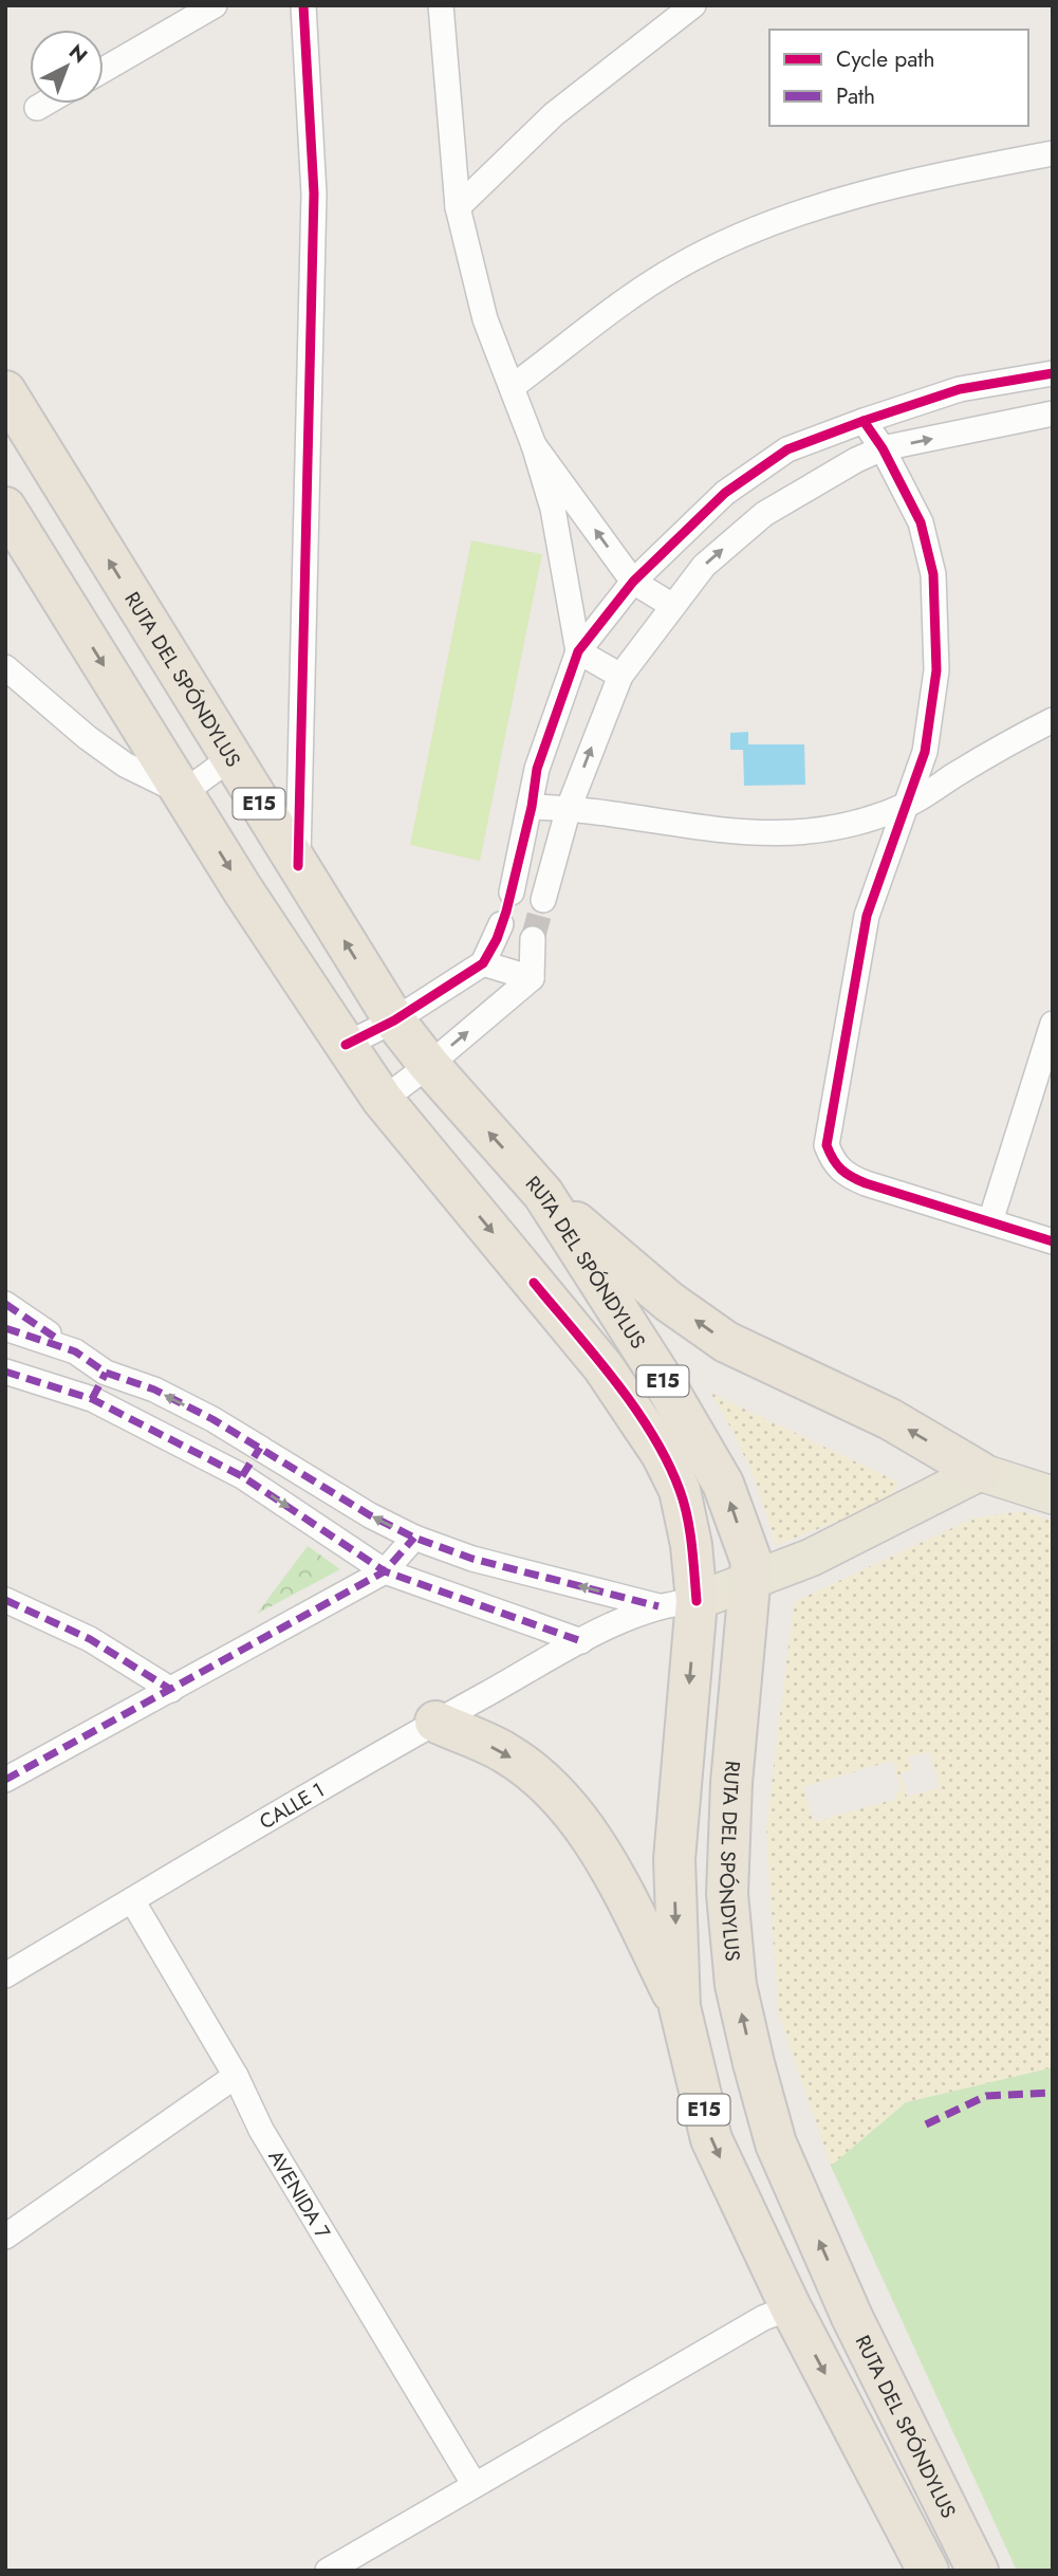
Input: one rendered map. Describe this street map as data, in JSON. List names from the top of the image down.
{
  "streets": {
    "highway": ["RUTA DEL SPÓNDYLUS", "E15"],
    "street": ["CALLE 1", "AVENIDA 7"]
  },
  "crossings": [
    ["RUTA DEL SPÓNDYLUS", "CALLE 1"],
    ["CALLE 1", "AVENIDA 7"]
  ],
  "legend": ["Cycle path", "Path"],
  "north": "top right"
}
